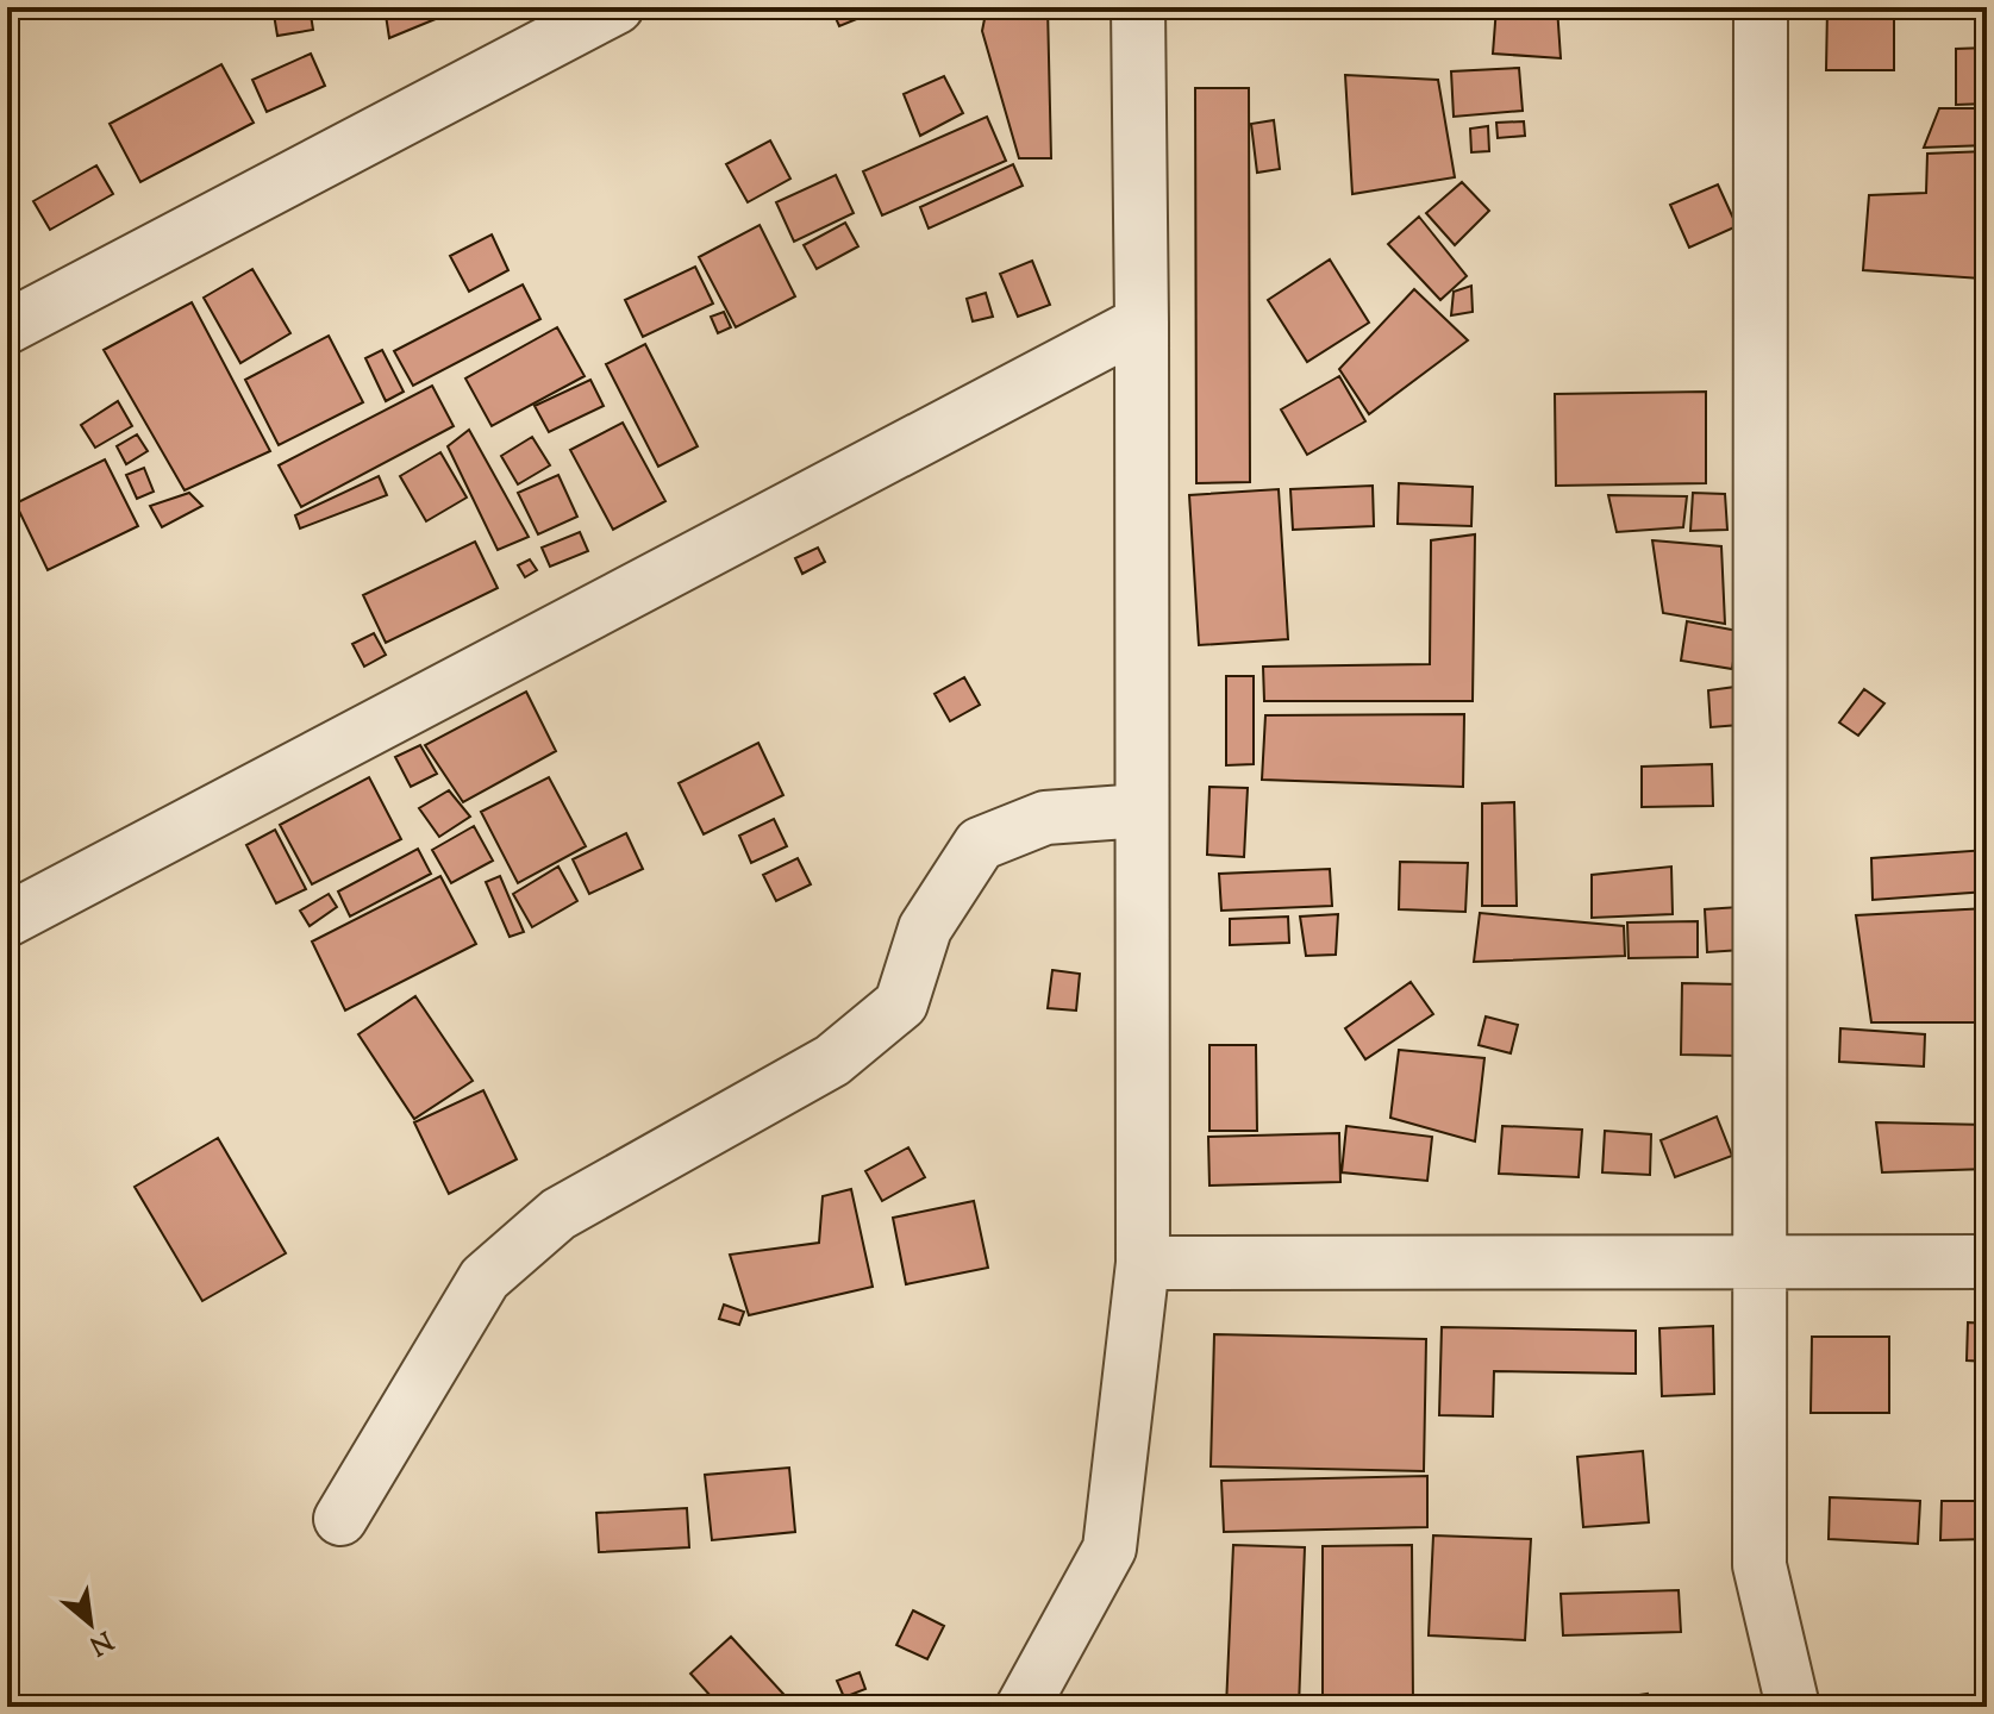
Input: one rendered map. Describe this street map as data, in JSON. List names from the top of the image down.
{
  "north": "bottom right"
}
